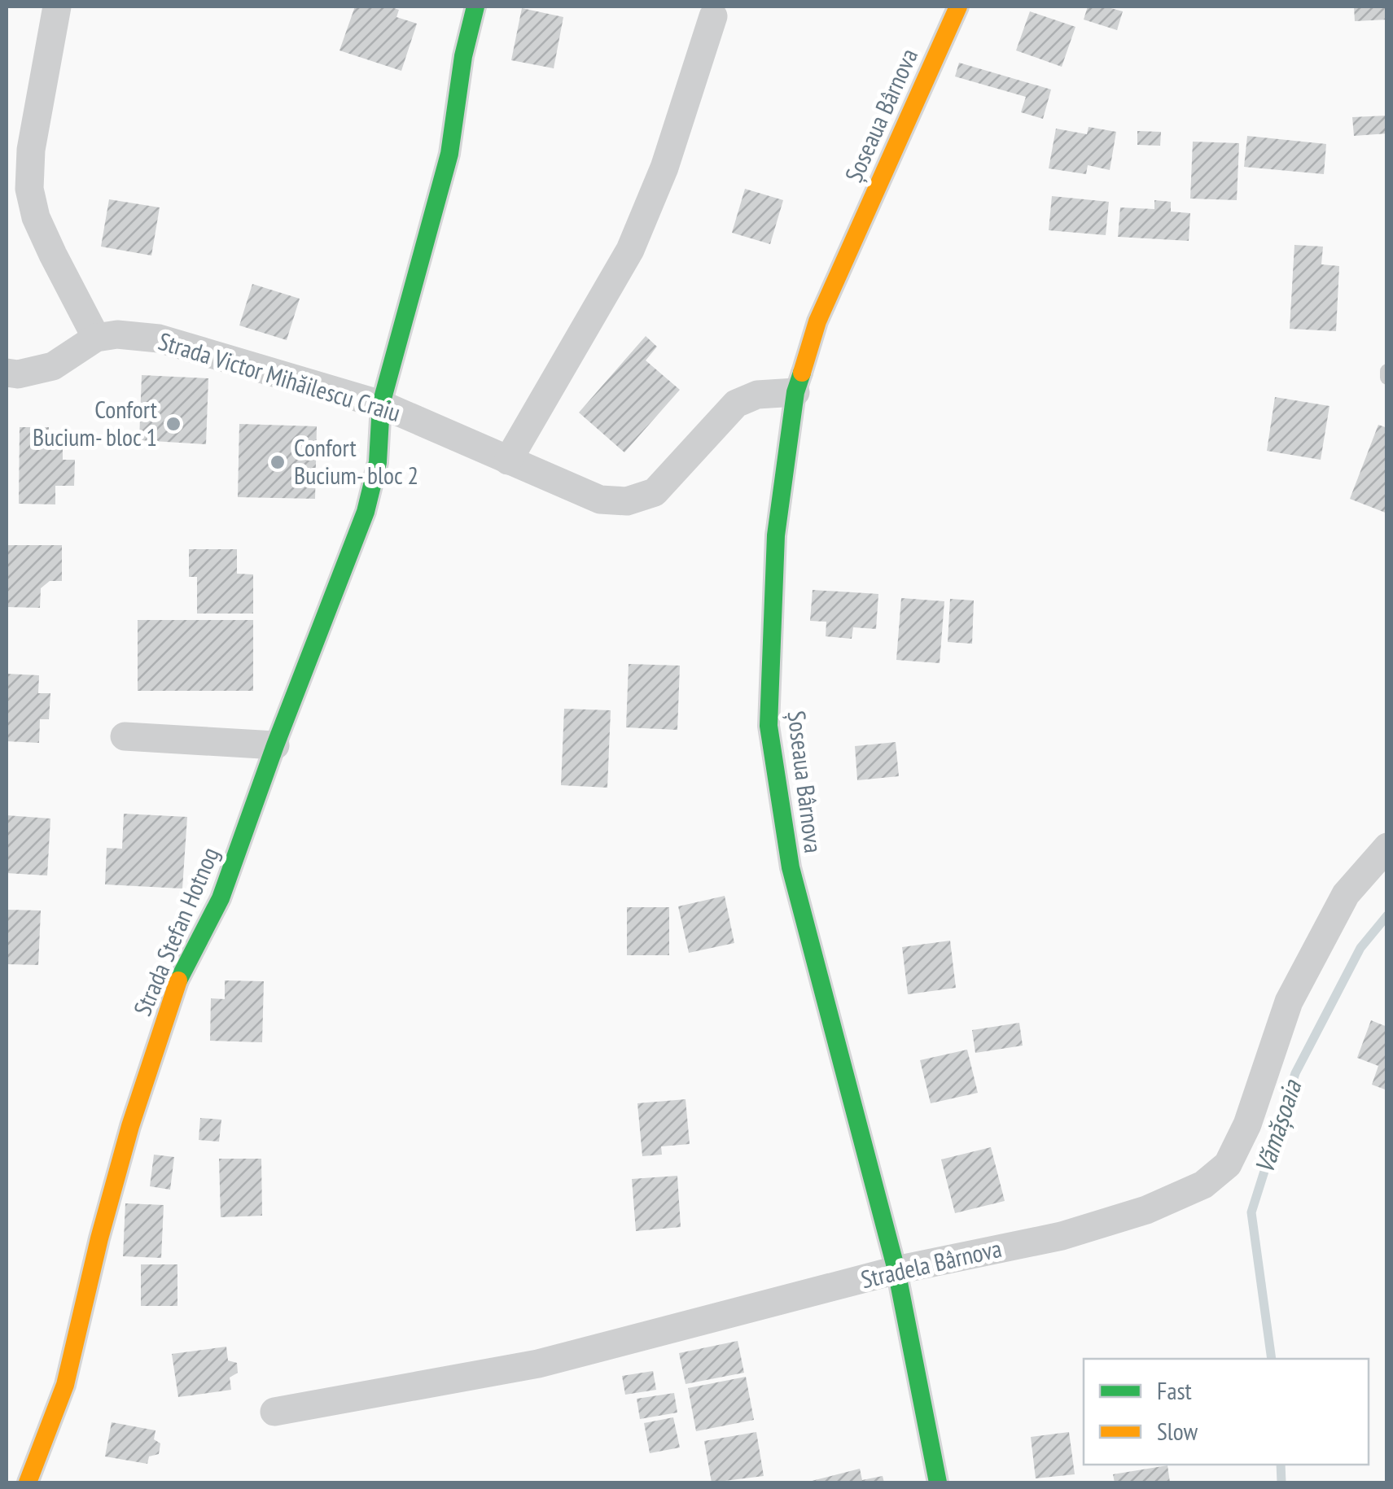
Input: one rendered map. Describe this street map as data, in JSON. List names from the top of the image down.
{
  "streets": {
    "street": [
      "Șoseaua Bârnova",
      "Strada Victor Mihăilescu Craiu",
      "Strada Stefan Hotnog",
      "Stradela Bârnova"
    ]
  },
  "crossings": [
    ["Șoseaua Bârnova", "Strada Victor Mihăilescu Craiu"],
    ["Șoseaua Bârnova", "Stradela Bârnova"],
    ["Strada Victor Mihăilescu Craiu", "Strada Stefan Hotnog"]
  ],
  "water": ["Vămășoaia"],
  "places": ["Confort Bucium- bloc 1", "Confort Bucium- bloc 2"],
  "legend": ["Fast", "Slow"]
}
